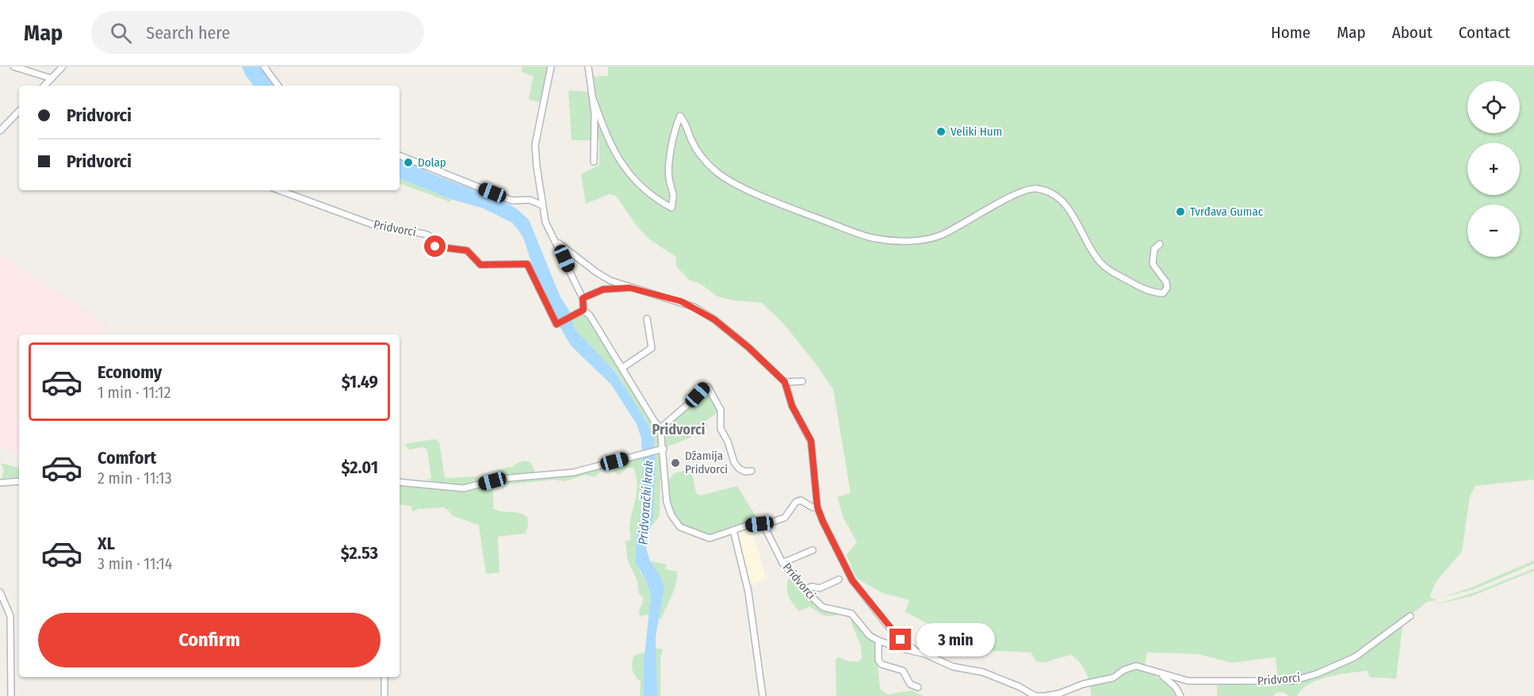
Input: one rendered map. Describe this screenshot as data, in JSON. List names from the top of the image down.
{
  "streets": {
    "street": ["Pridvorci"]
  },
  "districts": ["Pridvorci"],
  "water": ["Pridvorački krak"],
  "places": [
    "Veliki Hum",
    "Dolap",
    "Tvrđava Gumac",
    "Džamija Pridvorci"
  ],
  "page": {
    "header": "Map",
    "search": "Search here",
    "nav": [
      "Home",
      "Map",
      "About",
      "Contact"
    ],
    "map_buttons": ["+", "−"],
    "banner": ["Pridvorci", "Pridvorci"],
    "list": [
      {
        "name": "Economy",
        "note": "1 min · 11:12",
        "value": "$1.49"
      },
      {
        "name": "Comfort",
        "note": "2 min · 11:13",
        "value": "$2.01"
      },
      {
        "name": "XL",
        "note": "3 min · 11:14",
        "value": "$2.53"
      }
    ],
    "buttons": "Confirm",
    "bubble": "3 min"
  }
}
